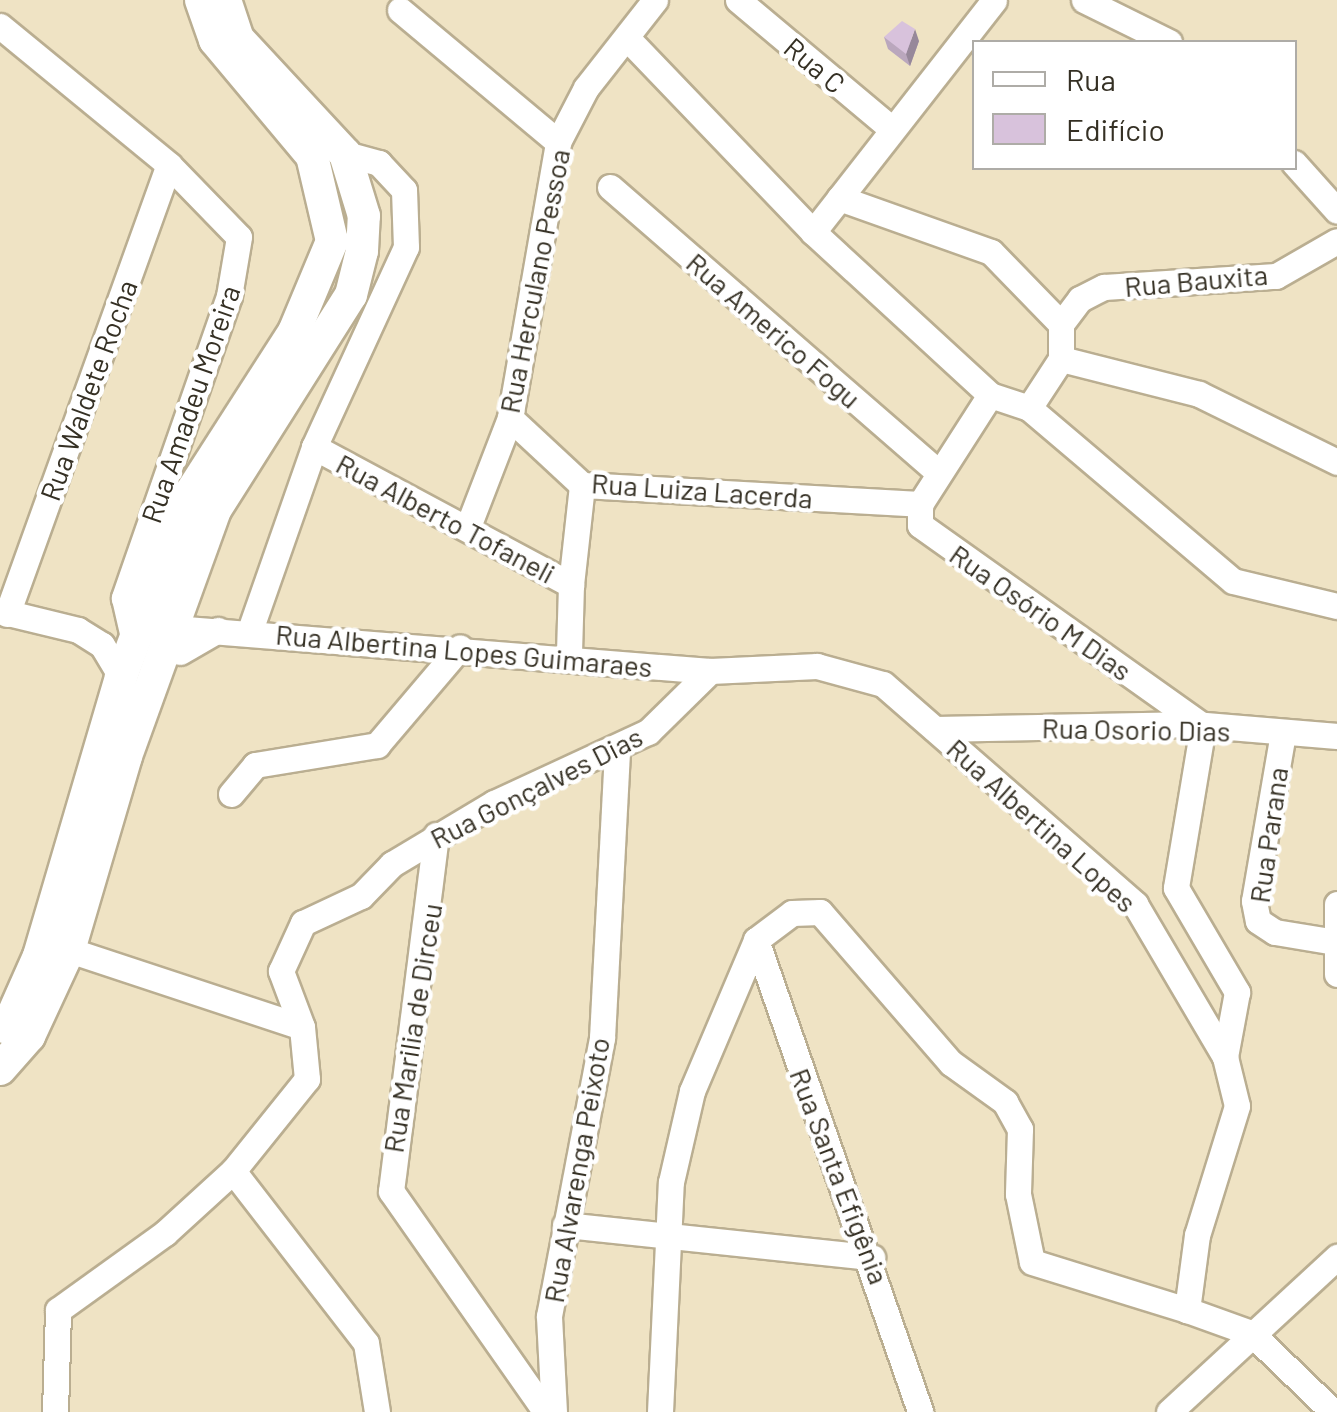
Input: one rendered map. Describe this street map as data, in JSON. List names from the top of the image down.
{
  "streets": {
    "street": [
      "Rua C",
      "Rua Bauxita",
      "Rua Herculano Pessoa",
      "Rua Americo Fogu",
      "Rua Waldete Rocha",
      "Rua Amadeu Moreira",
      "Rua Luiza Lacerda",
      "Rua Alberto Tofaneli",
      "Rua Osório M Dias",
      "Rua Albertina Lopes Guimaraes",
      "Rua Osorio Dias",
      "Rua Gonçalves Dias",
      "Rua Albertina Lopes",
      "Rua Parana",
      "Rua Marilia de Dirceu",
      "Rua Alvarenga Peixoto",
      "Rua Santa Efigênia"
    ]
  },
  "crossings": [
    ["Rua Herculano Pessoa", "Rua Luiza Lacerda"],
    ["Rua Herculano Pessoa", "Rua Alberto Tofaneli"],
    ["Rua Waldete Rocha", "Rua Amadeu Moreira"],
    ["Rua Amadeu Moreira", "Rua Albertina Lopes Guimaraes"],
    ["Rua Luiza Lacerda", "Rua Osório M Dias"],
    ["Rua Alberto Tofaneli", "Rua Albertina Lopes Guimaraes"],
    ["Rua Osório M Dias", "Rua Osorio Dias"],
    ["Rua Albertina Lopes Guimaraes", "Rua Gonçalves Dias"],
    ["Rua Albertina Lopes Guimaraes", "Rua Albertina Lopes"],
    ["Rua Osorio Dias", "Rua Albertina Lopes"],
    ["Rua Osorio Dias", "Rua Parana"],
    ["Rua Gonçalves Dias", "Rua Albertina Lopes"],
    ["Rua Gonçalves Dias", "Rua Marilia de Dirceu"],
    ["Rua Gonçalves Dias", "Rua Alvarenga Peixoto"]
  ],
  "legend": ["Rua", "Edifício"]
}
